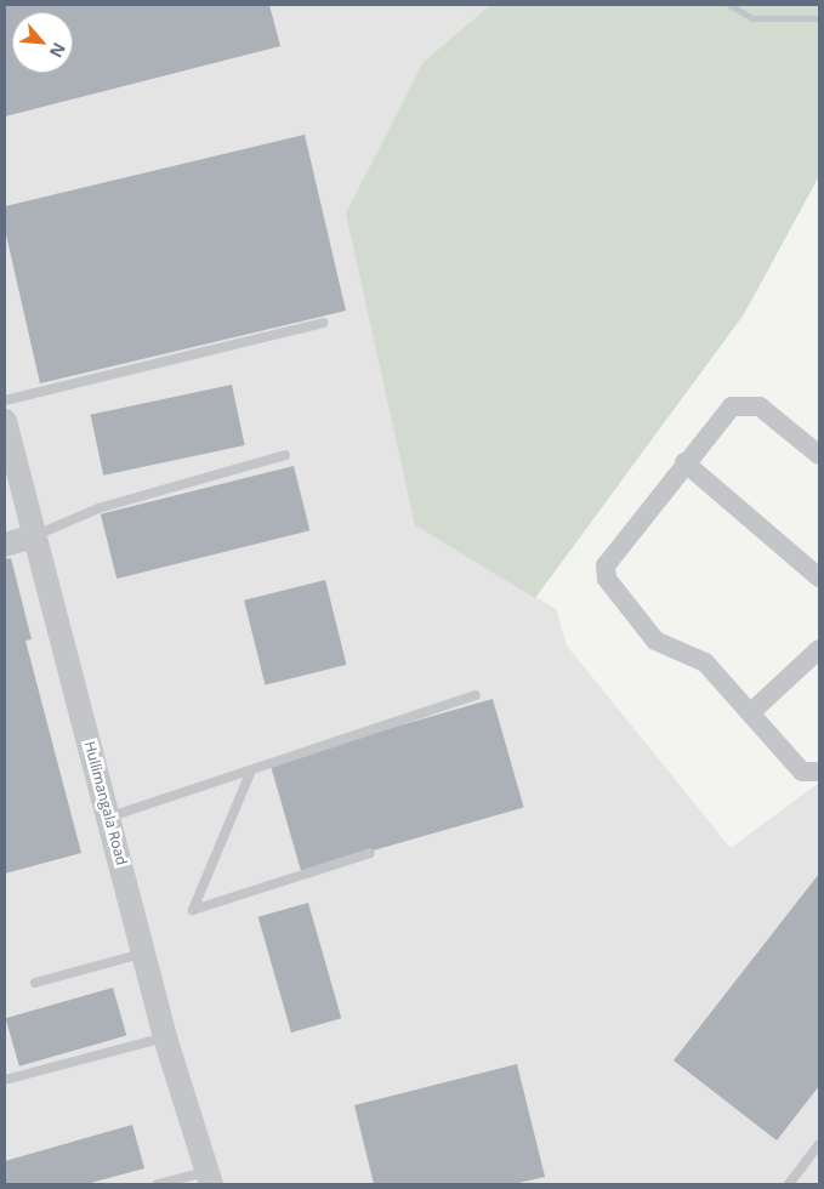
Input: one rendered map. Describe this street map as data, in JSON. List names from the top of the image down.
{
  "streets": {
    "street": ["Hullimangala Road"]
  },
  "north": "bottom right"
}
